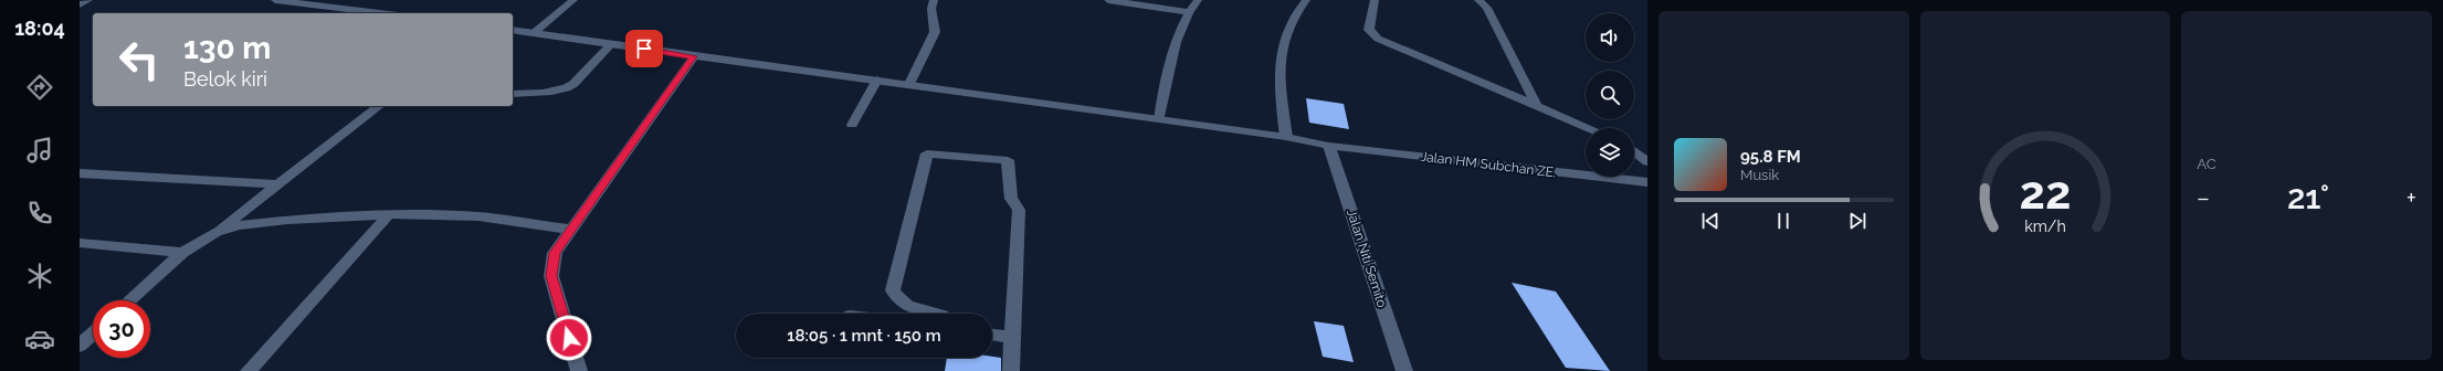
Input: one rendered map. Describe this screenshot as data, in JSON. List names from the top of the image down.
{
  "streets": {
    "street": ["Jalan HM Subchan ZE.", "Jalan Niti Semito"]
  },
  "crossings": [
    ["Jalan HM Subchan ZE.", "Jalan Niti Semito"]
  ],
  "page": {
    "tabs": "18:04",
    "tile": "AC",
    "turn": ["130 m", "Belok kiri"],
    "song": ["95.8 FM", "Musik"],
    "heat": ["−", "21°", "+"],
    "limit": "30",
    "trip": "18:05 · 1 mnt · 150 m",
    "gauge": ["22", "km/h"]
  }
}
